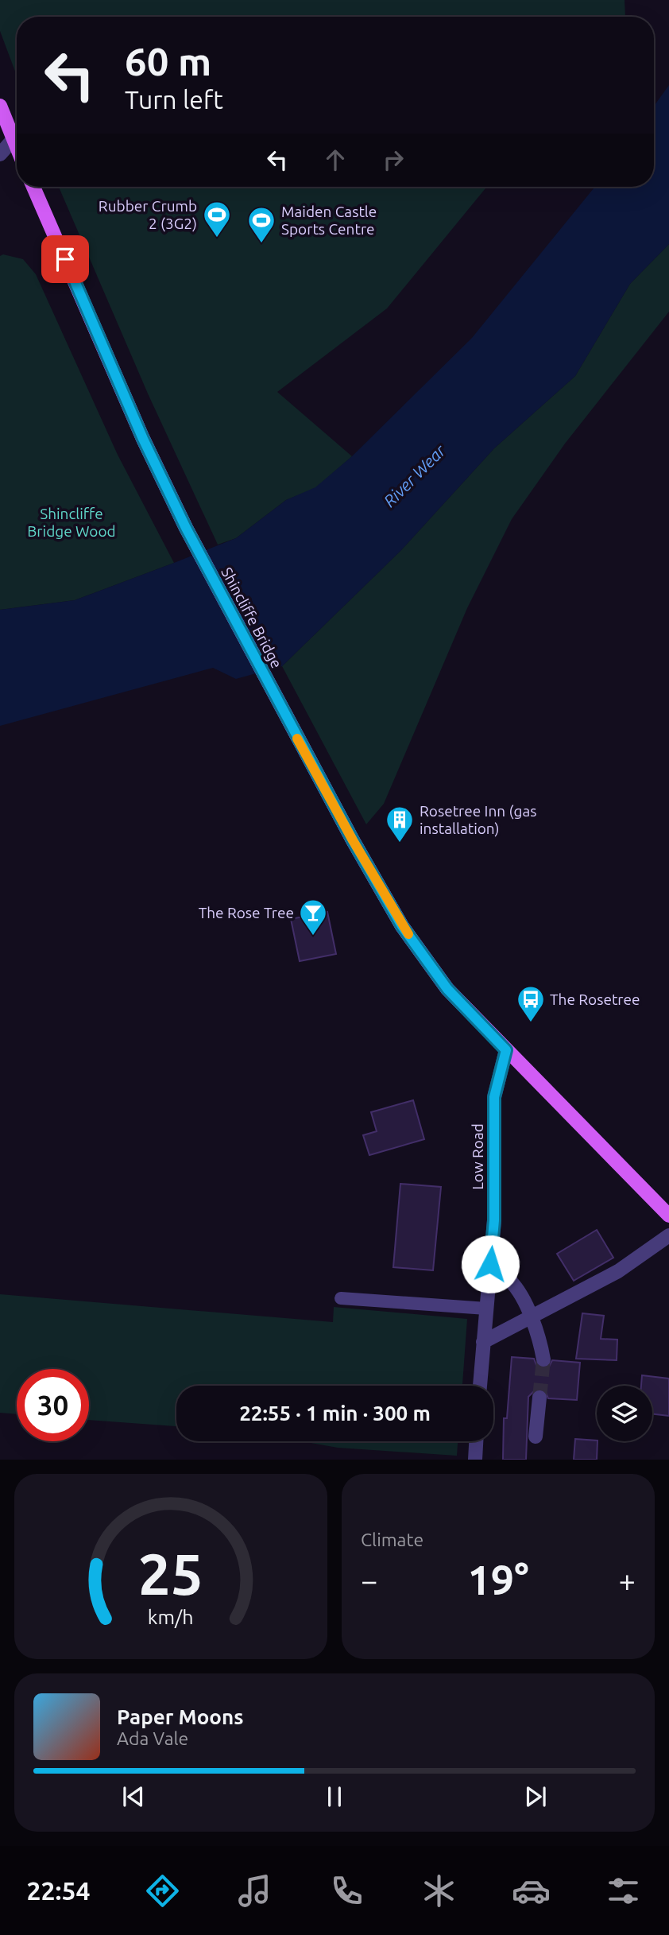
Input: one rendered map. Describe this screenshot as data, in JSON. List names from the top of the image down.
{
  "streets": {
    "main road": ["Shincliffe Bridge"],
    "street": ["Low Road"]
  },
  "crossings": [
    ["Shincliffe Bridge", "Low Road"]
  ],
  "water": ["River Wear"],
  "parks": ["Shincliffe Bridge Wood"],
  "places": {
    "sports": ["Rubber Crumb 2 (3G2)", "Maiden Castle Sports Centre"],
    "building": ["Rosetree Inn (gas installation)"],
    "bar": ["The Rose Tree"],
    "bus stop": ["The Rosetree"]
  },
  "page": {
    "turn": ["60 m", "Turn left"],
    "limit": "30",
    "trip": "22:55 · 1 min · 300 m",
    "tile": "Climate",
    "heat": ["−", "19°", "+"],
    "song": ["Paper Moons", "Ada Vale"],
    "tabs": "22:54",
    "gauge": ["25", "km/h"]
  }
}
